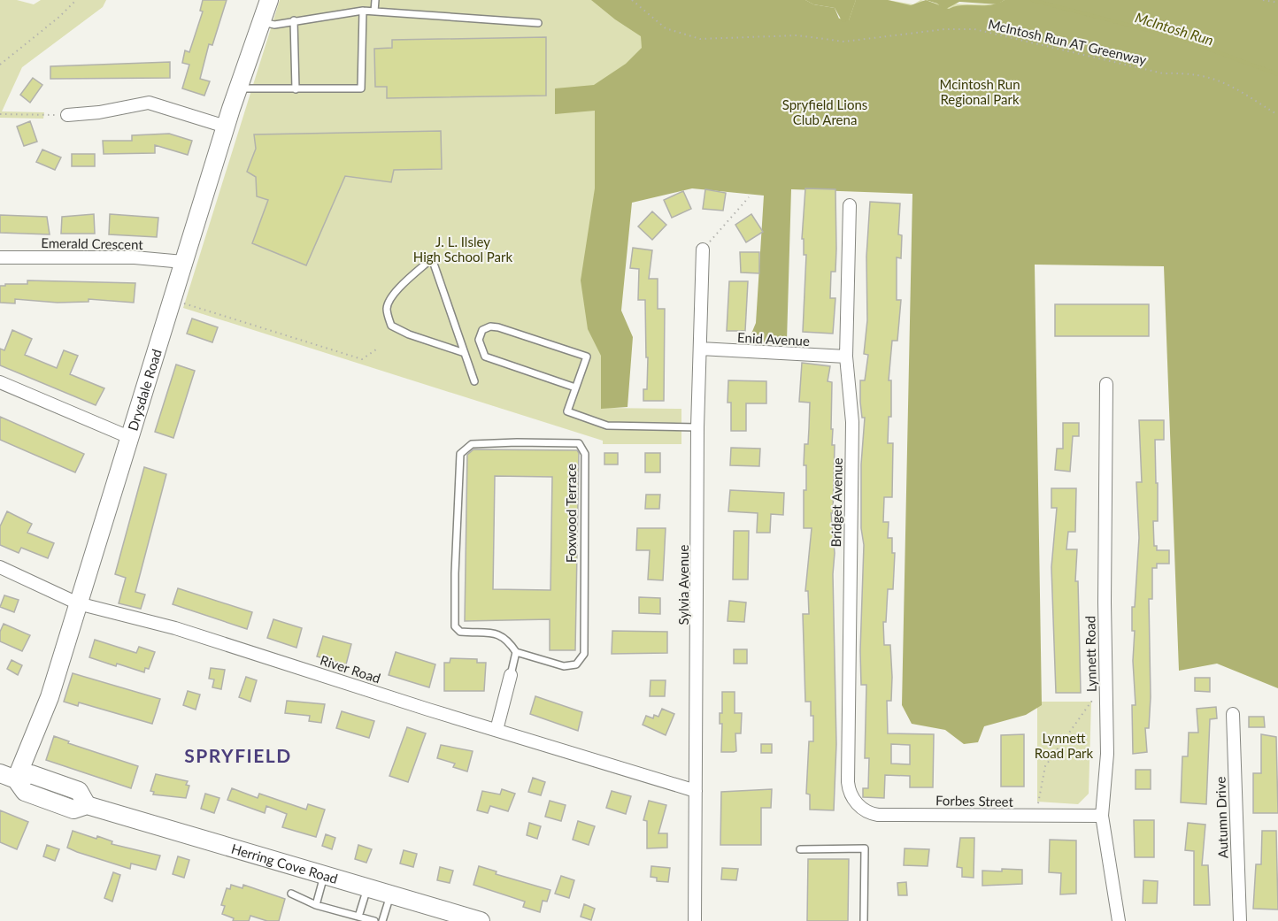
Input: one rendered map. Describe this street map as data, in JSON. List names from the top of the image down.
{
  "streets": {
    "street": [
      "Emerald Crescent",
      "Enid Avenue",
      "Drysdale Road",
      "Bridget Avenue",
      "Sylvia Avenue",
      "Lynnett Road",
      "River Road",
      "Forbes Street",
      "Autumn Drive",
      "Herring Cove Road"
    ],
    "lane": ["Foxwood Terrace"],
    "path": ["McIntosh Run AT Greenway"]
  },
  "crossings": [
    ["Emerald Crescent", "Drysdale Road"],
    ["Enid Avenue", "Bridget Avenue"],
    ["Enid Avenue", "Sylvia Avenue"],
    ["Drysdale Road", "River Road"],
    ["Drysdale Road", "Herring Cove Road"],
    ["Bridget Avenue", "Forbes Street"],
    ["Sylvia Avenue", "River Road"],
    ["Lynnett Road", "Forbes Street"]
  ],
  "districts": ["SPRYFIELD"],
  "water": ["McIntosh Run"],
  "parks": [
    "Mcintosh Run Regional Park",
    "Spryfield Lions Club Arena",
    "J. L. Ilsley High School Park",
    "Lynnett Road Park"
  ]
}
